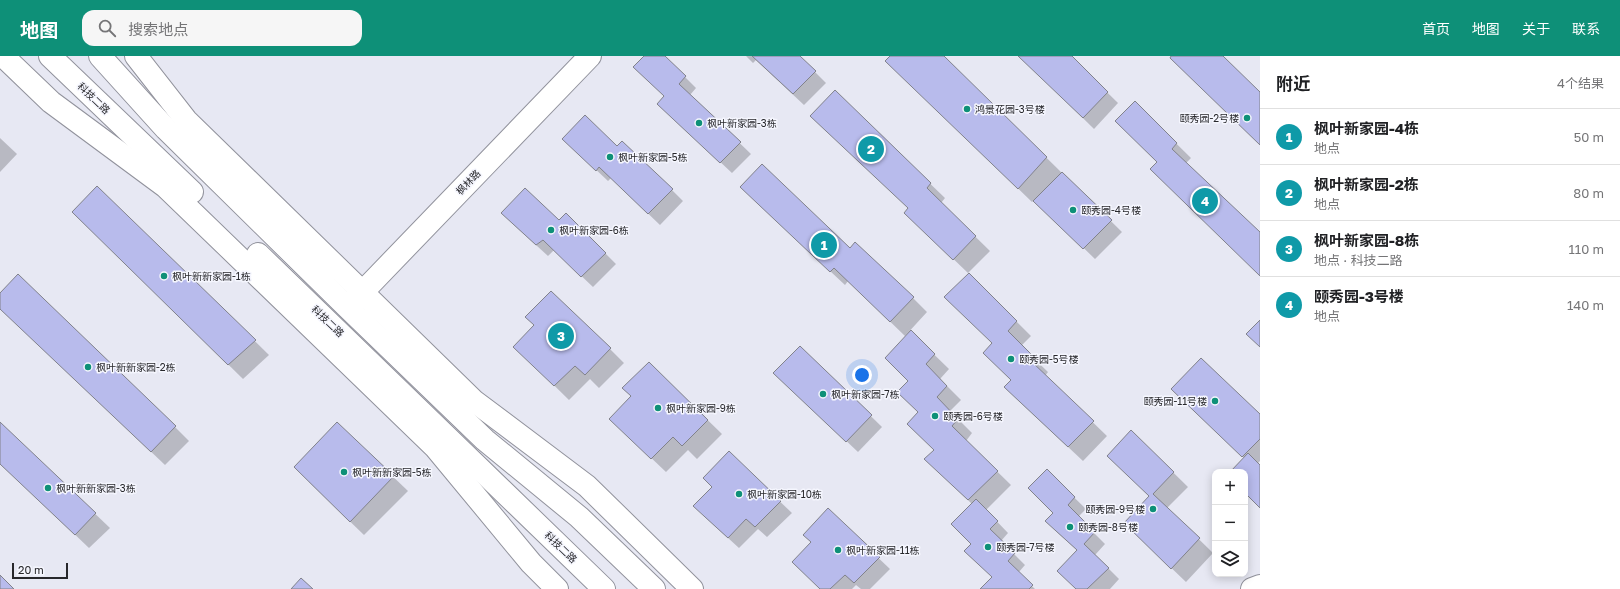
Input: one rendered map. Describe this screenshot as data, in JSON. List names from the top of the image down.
{
  "streets": {
    "street": ["科技二路", "枫林路"]
  },
  "places": [
    "鸿景花园-3号楼",
    "颐秀园-2号楼",
    "枫叶新家园-3栋",
    "枫叶新家园-5栋",
    "颐秀园-4号楼",
    "枫叶新家园-6栋",
    "枫叶新新家园-1栋",
    "颐秀园-5号楼",
    "枫叶新新家园-2栋",
    "枫叶新家园-7栋",
    "颐秀园-11号楼",
    "枫叶新家园-9栋",
    "颐秀园-6号楼",
    "枫叶新新家园-5栋",
    "枫叶新新家园-3栋",
    "枫叶新家园-10栋",
    "颐秀园-9号楼",
    "颐秀园-8号楼",
    "颐秀园-7号楼",
    "枫叶新家园-11栋"
  ],
  "scale_bar": "20 m",
  "page": {
    "header": "地图",
    "search": "搜索地点",
    "nav": [
      "首页",
      "地图",
      "关于",
      "联系"
    ],
    "heading": ["附近", "4个结果"],
    "list": [
      {
        "mark": "1",
        "name": "枫叶新家园-4栋",
        "note": "地点",
        "value": "50 m"
      },
      {
        "mark": "2",
        "name": "枫叶新家园-2栋",
        "note": "地点",
        "value": "80 m"
      },
      {
        "mark": "3",
        "name": "枫叶新家园-8栋",
        "note": "地点 · 科技二路",
        "value": "110 m"
      },
      {
        "mark": "4",
        "name": "颐秀园-3号楼",
        "note": "地点",
        "value": "140 m"
      }
    ],
    "pins": [
      "2",
      "4",
      "1",
      "3"
    ],
    "map_buttons": ["+", "−"],
    "scale": "20 m"
  }
}
